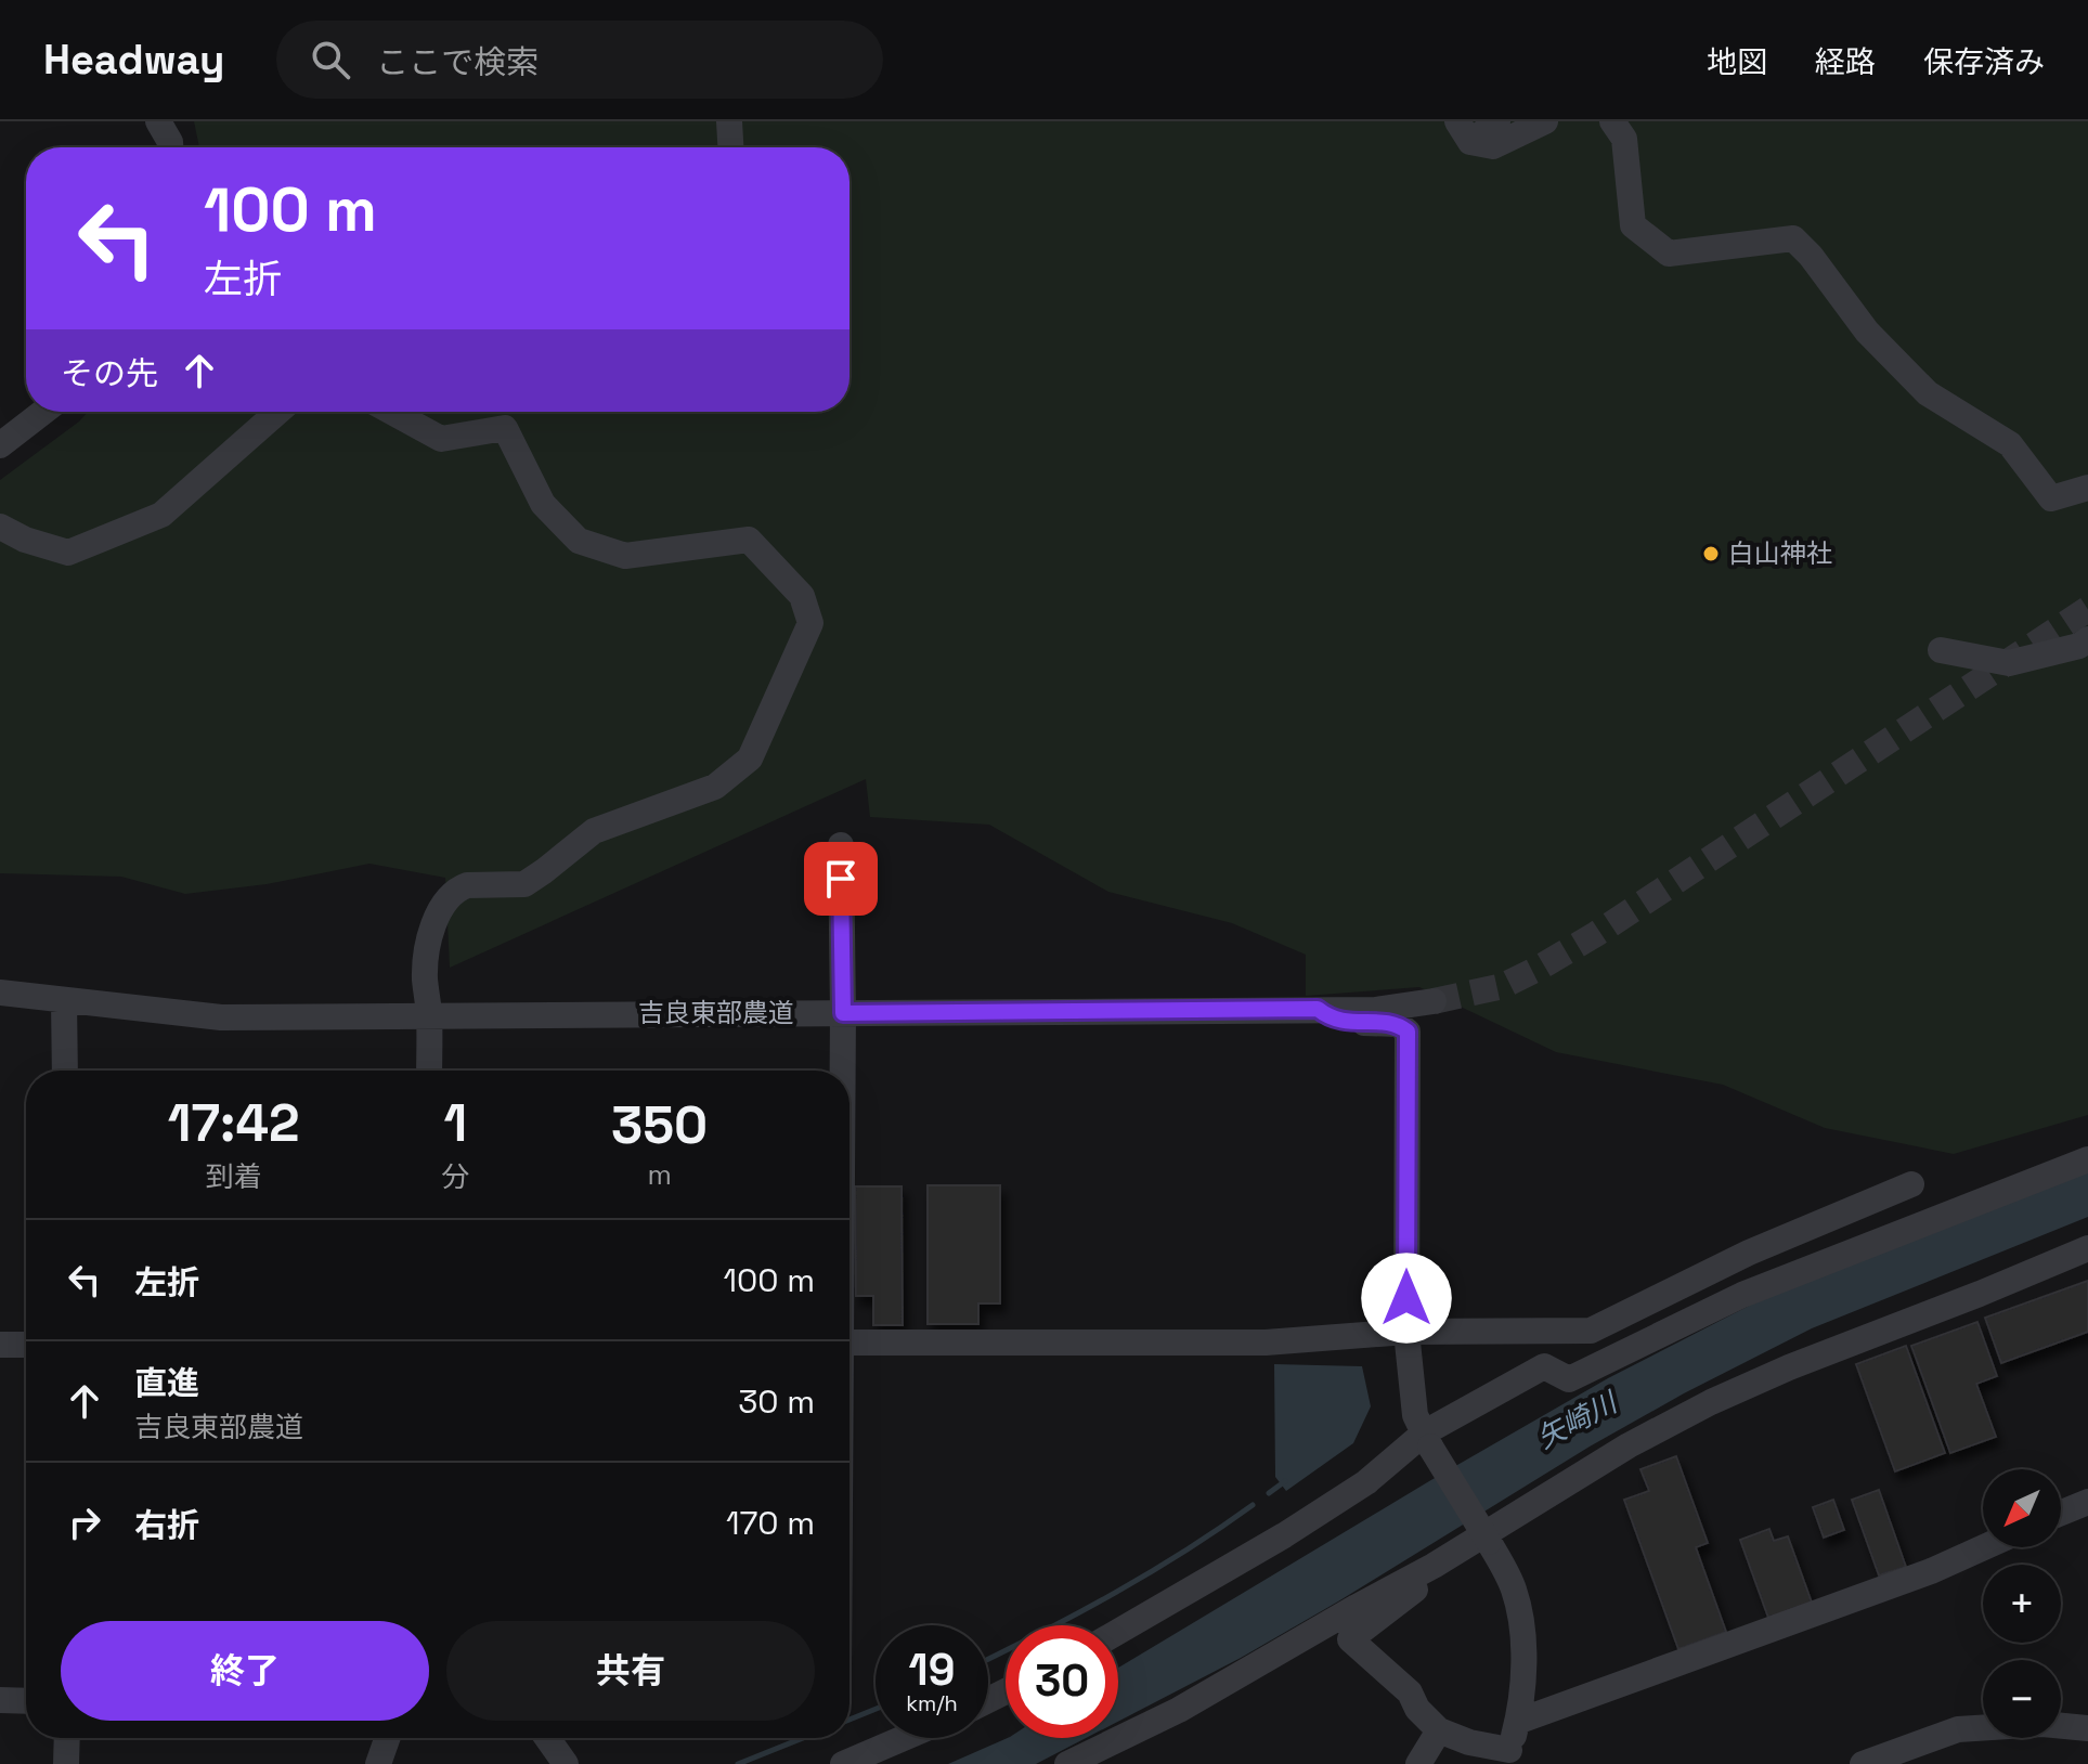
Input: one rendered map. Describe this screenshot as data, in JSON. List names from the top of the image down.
{
  "streets": {
    "street": ["吉良東部農道"]
  },
  "water": ["矢崎川"],
  "places": ["白山神社"],
  "north": "bottom left",
  "page": {
    "header": "Headway",
    "search": "ここで検索",
    "nav": ["地図", "経路", "保存済み"],
    "turn": ["100 m", "左折"],
    "then": "その先",
    "eta": [
      "17:42",
      "到着",
      "1",
      "分",
      "350",
      "m"
    ],
    "list": [
      {
        "name": "左折",
        "value": "100 m"
      },
      {
        "name": "直進",
        "note": "吉良東部農道",
        "value": "30 m"
      },
      {
        "name": "右折",
        "value": "170 m"
      }
    ],
    "map_buttons": ["+", "−"],
    "buttons": ["終了", "共有"],
    "speed": "19 km/h",
    "limit": "30"
  }
}
